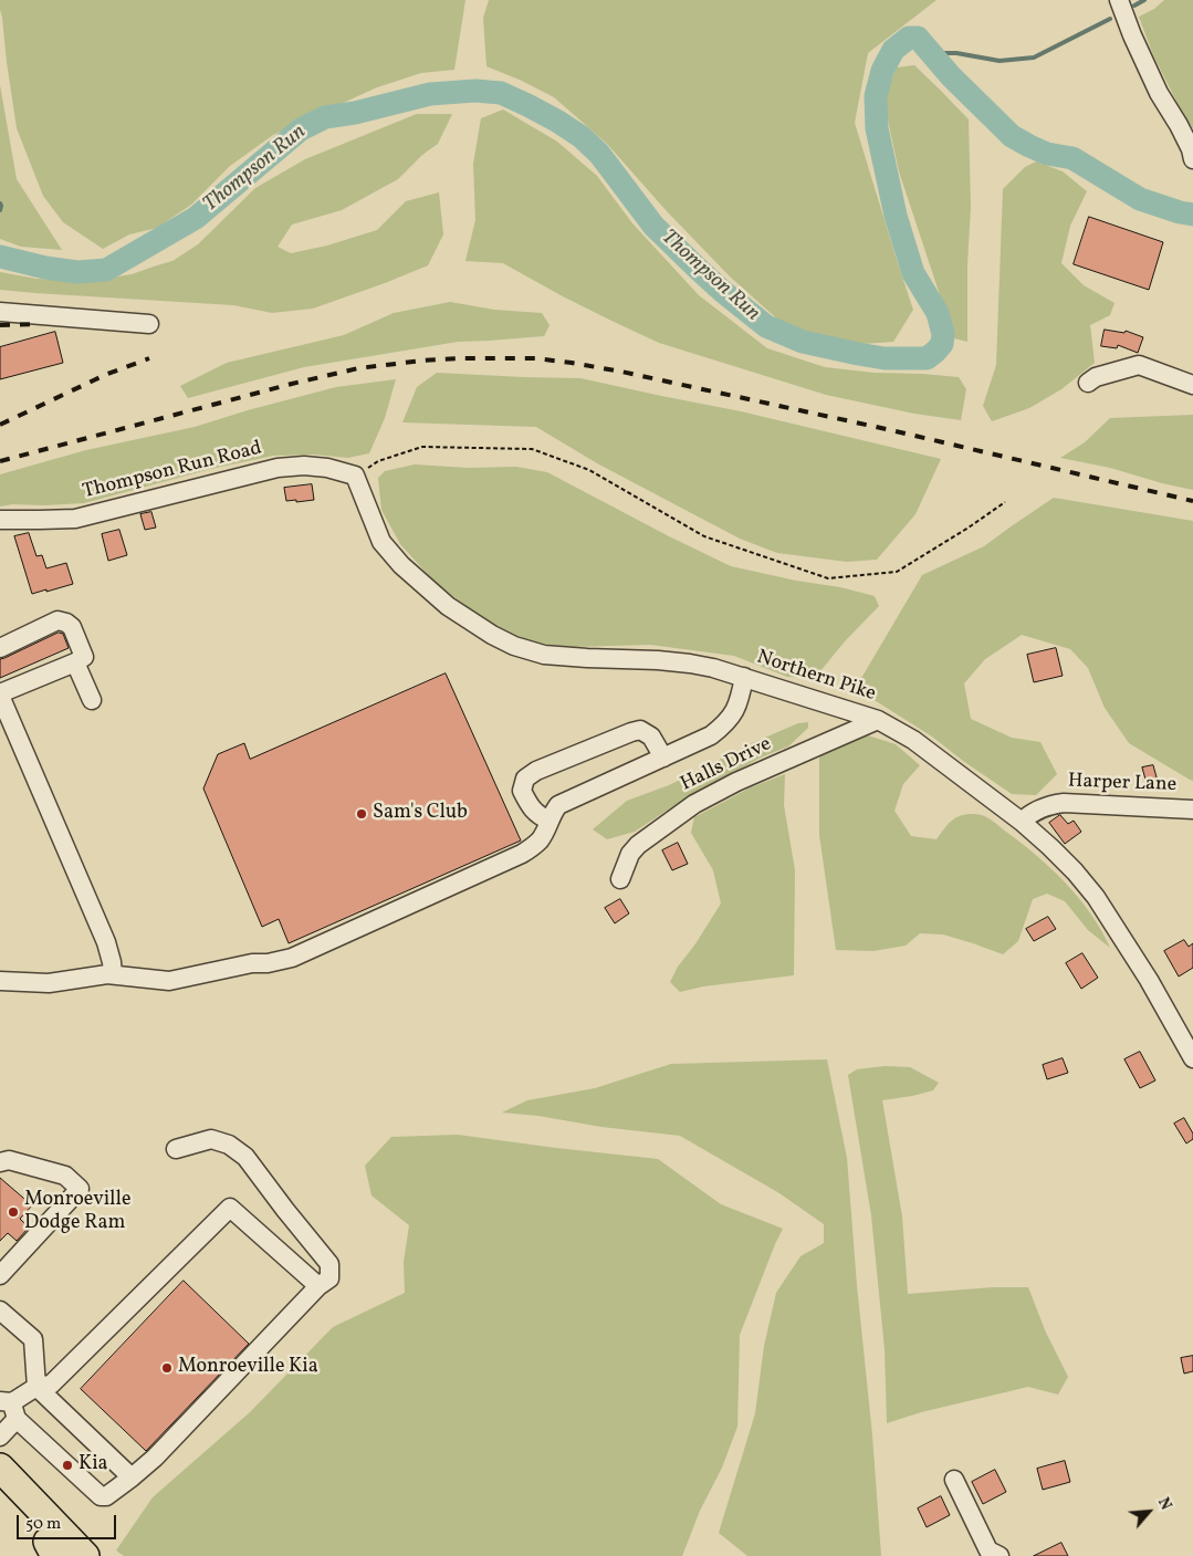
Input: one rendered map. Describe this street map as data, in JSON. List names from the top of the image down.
{
  "streets": {
    "street": [
      "Thompson Run Road",
      "Northern Pike",
      "Halls Drive",
      "Harper Lane"
    ]
  },
  "crossings": [
    ["Thompson Run Road", "Northern Pike"],
    ["Northern Pike", "Halls Drive"],
    ["Northern Pike", "Harper Lane"]
  ],
  "water": ["Thompson Run"],
  "places": [
    "Sam's Club",
    "Monroeville Dodge Ram",
    "Monroeville Kia",
    "Kia"
  ],
  "scale_bar": "50 m",
  "north": "top right"
}
